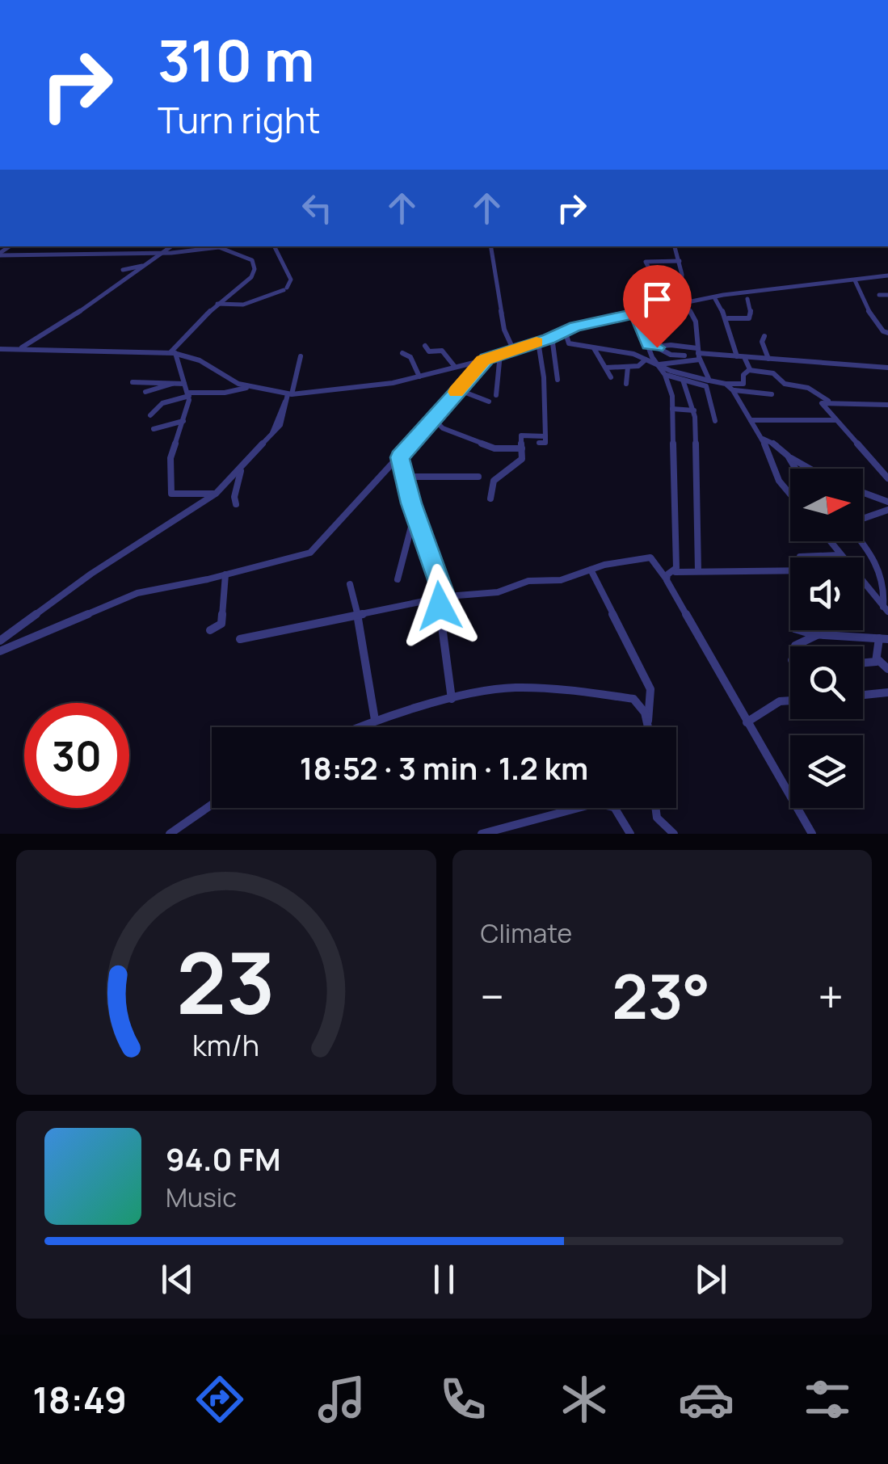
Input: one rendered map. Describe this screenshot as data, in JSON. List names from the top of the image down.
{
  "north": "right",
  "page": {
    "turn": ["310 m", "Turn right"],
    "limit": "30",
    "trip": "18:52 · 3 min · 1.2 km",
    "tile": "Climate",
    "heat": ["−", "23°", "+"],
    "song": ["94.0 FM", "Music"],
    "tabs": "18:49",
    "gauge": ["23", "km/h"]
  }
}
